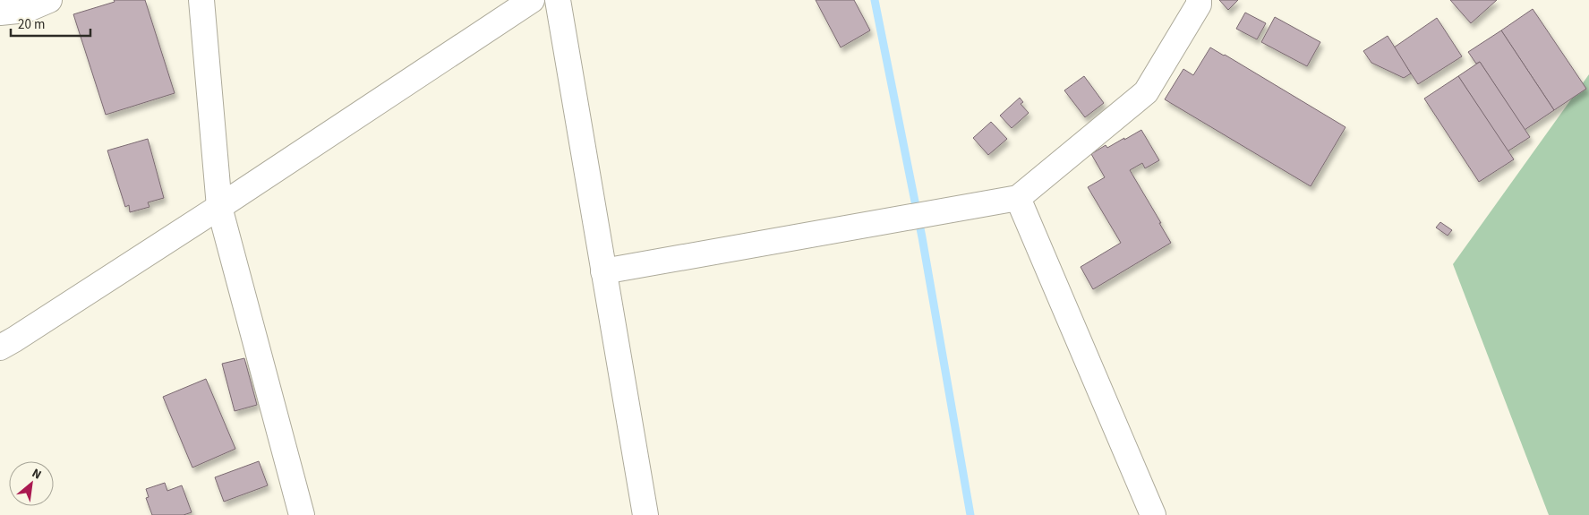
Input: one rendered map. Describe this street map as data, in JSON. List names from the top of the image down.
{
  "scale_bar": "20 m",
  "north": "top right"
}
